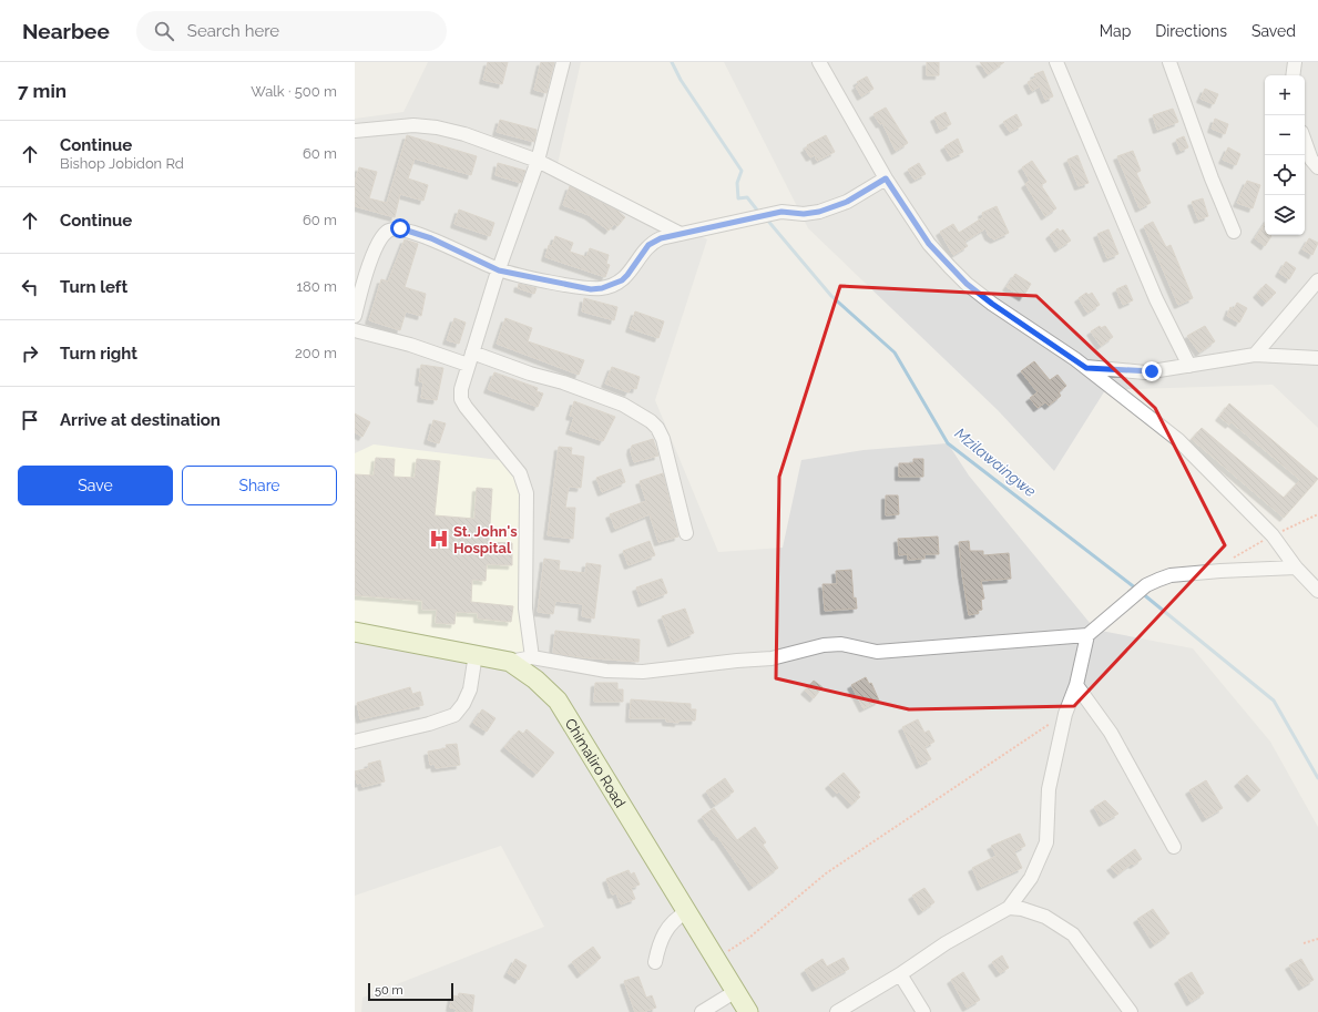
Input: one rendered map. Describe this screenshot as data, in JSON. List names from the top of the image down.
{
  "streets": {
    "street": ["Chimaliro Road"]
  },
  "water": ["Mzilawaingwe"],
  "places": {
    "hospital": ["St. John's Hospital"]
  },
  "scale_bar": "50 m",
  "page": {
    "header": "Nearbee",
    "search": "Search here",
    "nav": ["Map", "Directions", "Saved"],
    "heading": ["7 min", "Walk · 500 m"],
    "map_buttons": ["+", "−"],
    "list": [
      ["Continue", "Bishop Jobidon Rd", "60 m"],
      ["Continue", "60 m"],
      ["Turn left", "180 m"],
      ["Turn right", "200 m"],
      "Arrive at destination"
    ],
    "buttons": ["Save", "Share"],
    "scale": "50 m"
  }
}
